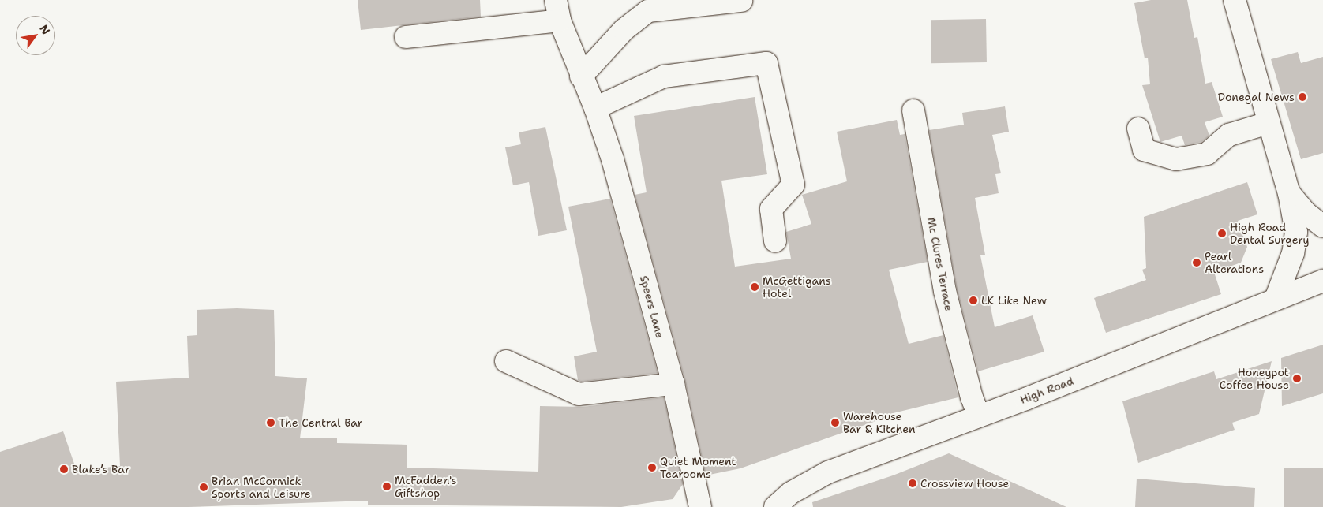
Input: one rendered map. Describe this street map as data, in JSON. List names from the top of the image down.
{
  "streets": {
    "street": ["Mc Clures Terrace", "Speers Lane", "High Road"]
  },
  "crossings": [
    ["Mc Clures Terrace", "High Road"]
  ],
  "places": [
    "Donegal News",
    "High Road Dental Surgery",
    "Pearl Alterations",
    "McGettigans Hotel",
    "LK Like New",
    "Honeypot Coffee House",
    "The Central Bar",
    "Warehouse Bar & Kitchen",
    "Quiet Moment Tearooms",
    "Blake’s Bar",
    "Crossview House",
    "McFadden's Giftshop",
    "Brian McCormick Sports and Leisure"
  ],
  "north": "top right"
}
